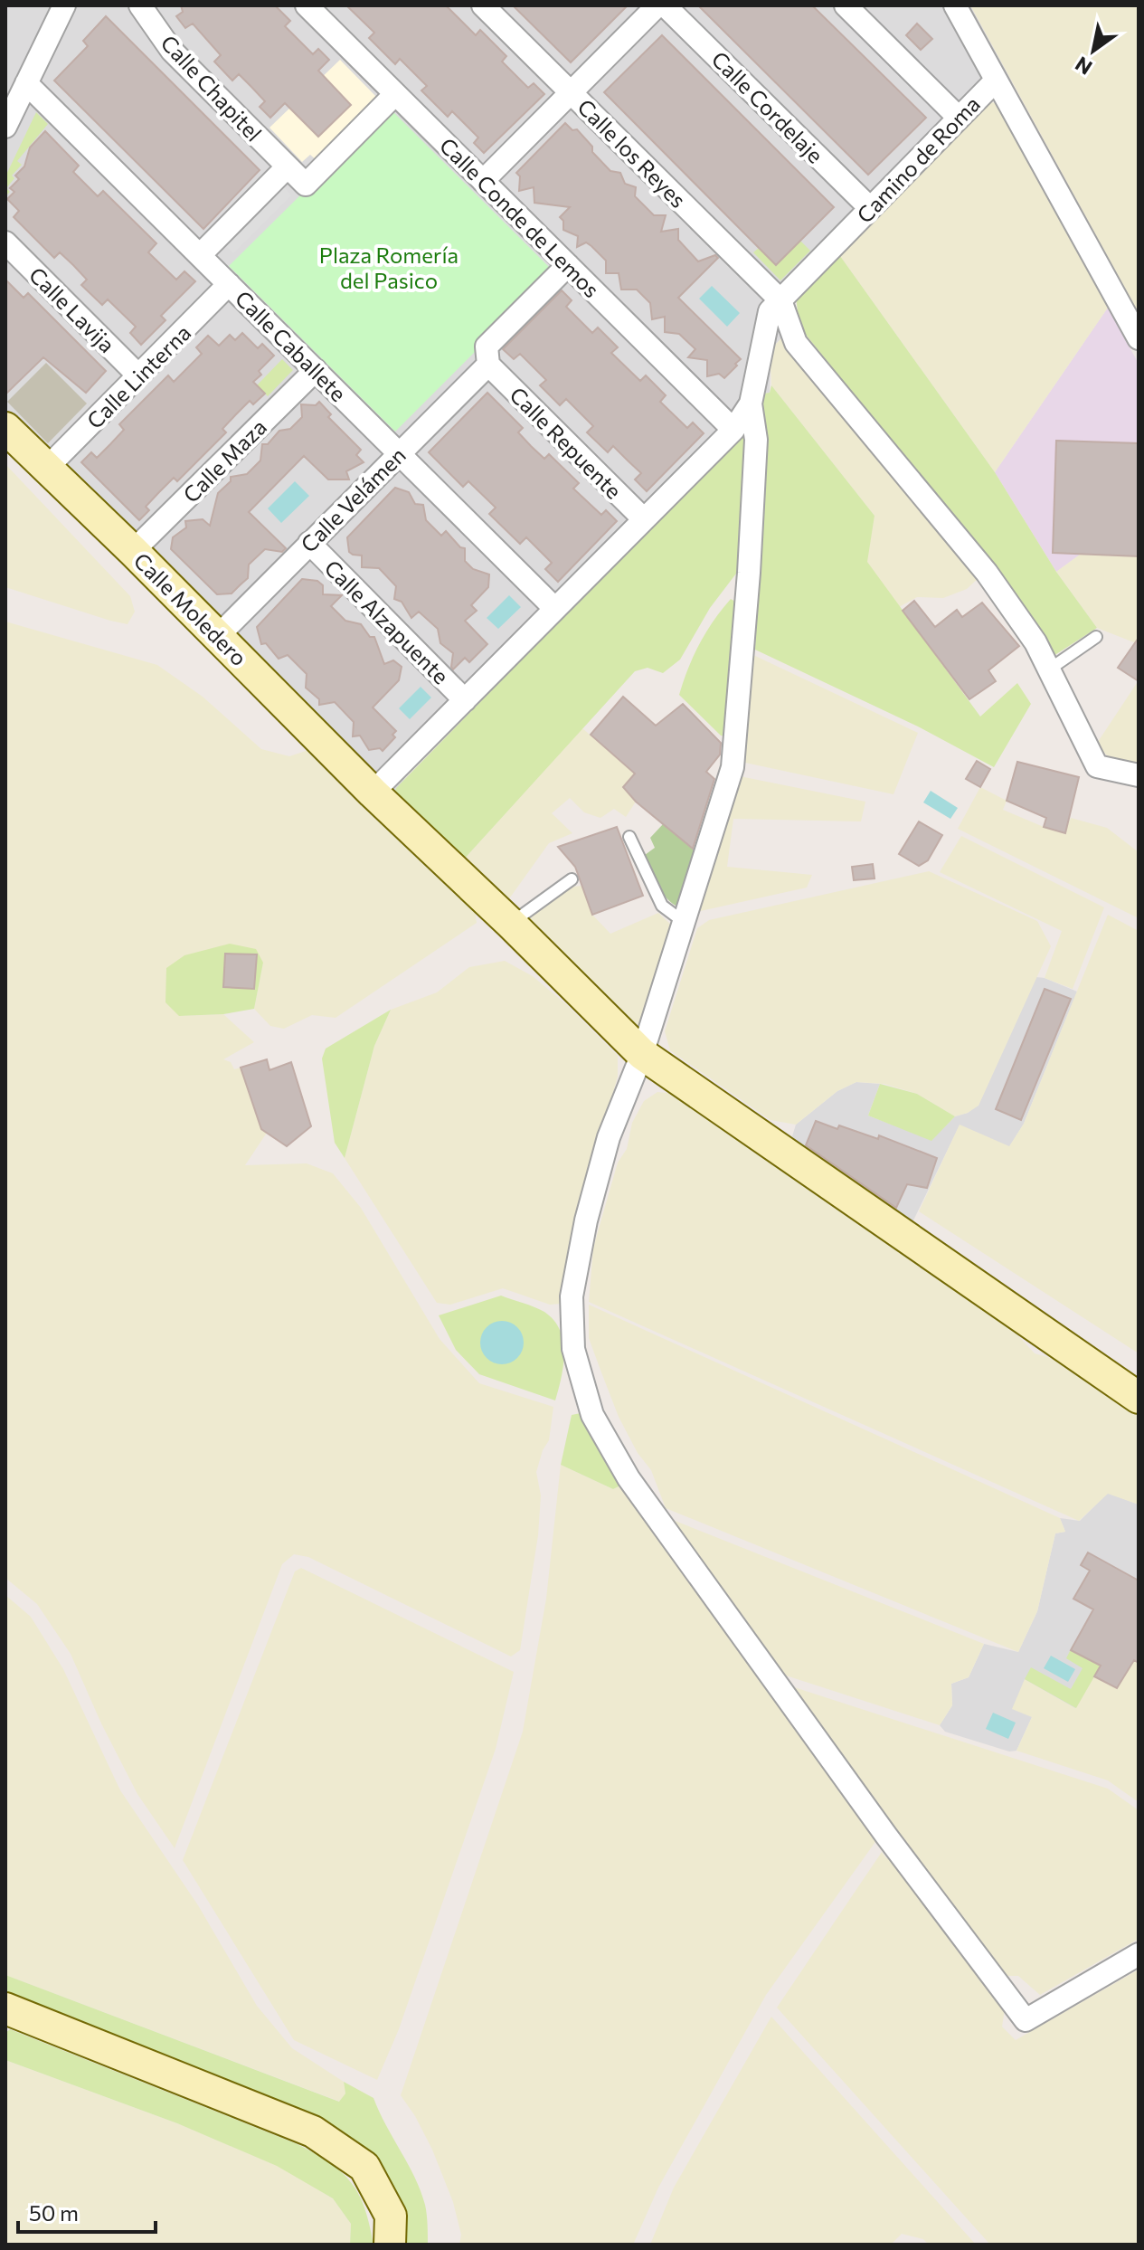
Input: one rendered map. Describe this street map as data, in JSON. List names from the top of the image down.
{
  "streets": {
    "main road": ["Calle Moledero"],
    "street": [
      "Calle Chapitel",
      "Calle Cordelaje",
      "Calle los Reyes",
      "Camino de Roma",
      "Calle Conde de Lemos",
      "Calle Lavija",
      "Calle Caballete",
      "Calle Linterna",
      "Calle Repuente",
      "Calle Maza",
      "Calle Velámen",
      "Calle Alzapuente"
    ]
  },
  "crossings": [
    ["Calle Cordelaje", "Camino de Roma"],
    ["Calle los Reyes", "Camino de Roma"],
    ["Calle Lavija", "Calle Linterna"],
    ["Calle Caballete", "Calle Linterna"],
    ["Calle Caballete", "Calle Maza"],
    ["Calle Caballete", "Calle Velámen"],
    ["Calle Linterna", "Calle Moledero"],
    ["Calle Repuente", "Calle Velámen"],
    ["Calle Maza", "Calle Moledero"],
    ["Calle Velámen", "Calle Moledero"],
    ["Calle Velámen", "Calle Alzapuente"]
  ],
  "parks": ["Plaza Romería del Pasico"],
  "scale_bar": "50 m",
  "north": "bottom left"
}
